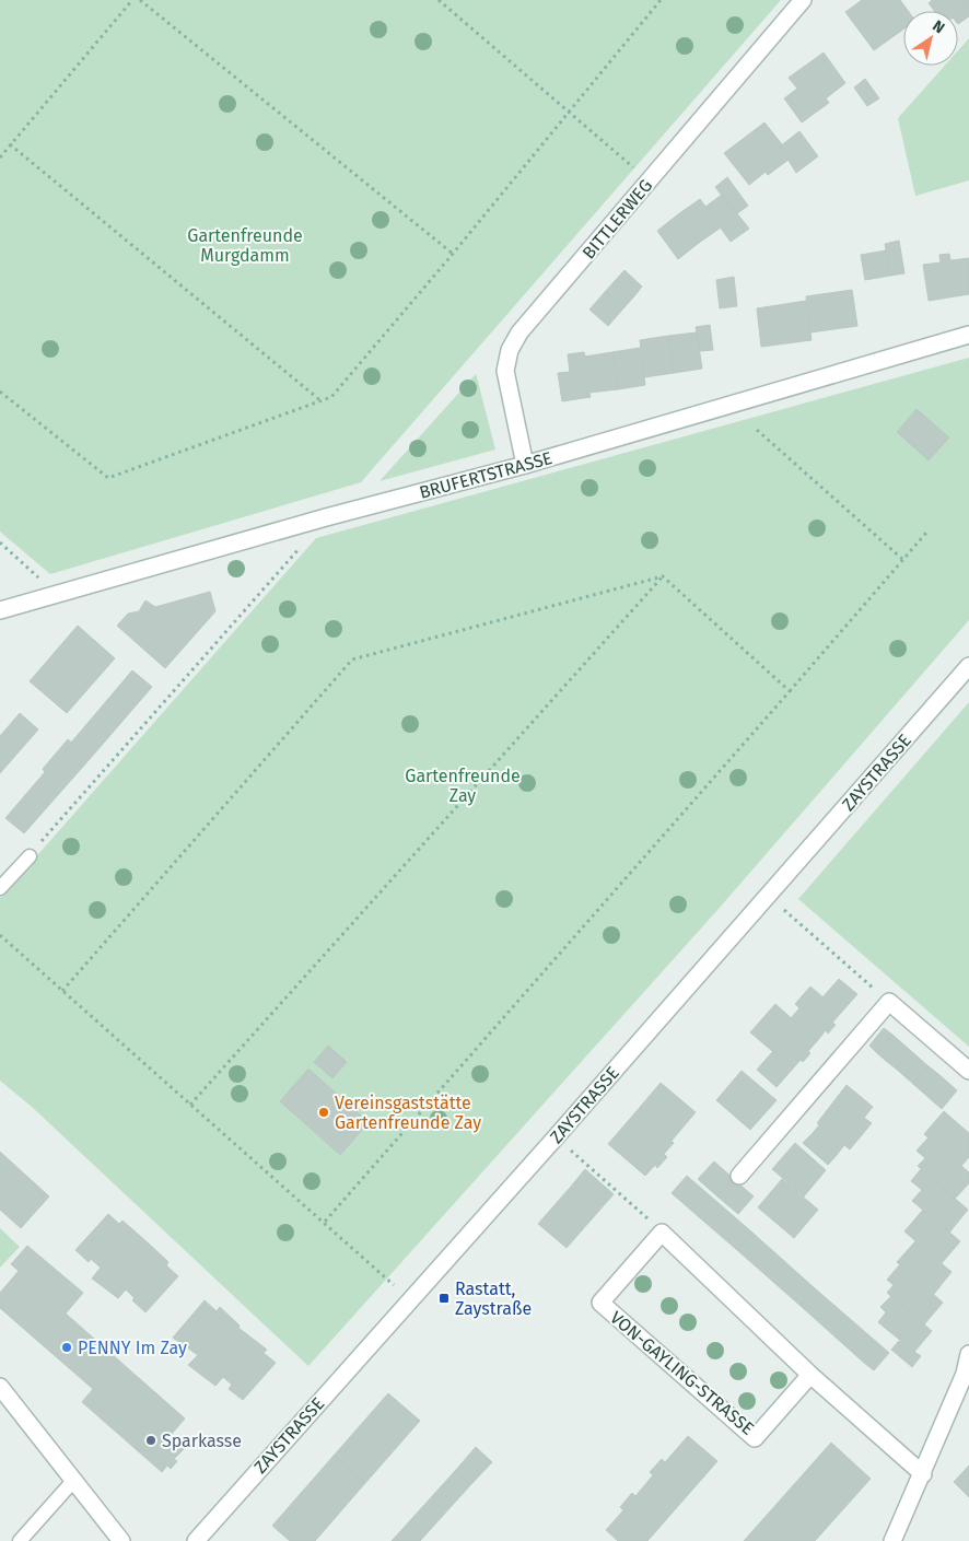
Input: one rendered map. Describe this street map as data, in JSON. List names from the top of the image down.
{
  "streets": {
    "street": [
      "BITTLERWEG",
      "BRUFERTSTRASSE",
      "ZAYSTRASSE",
      "VON-GAYLING-STRASSE"
    ]
  },
  "crossings": [
    ["BITTLERWEG", "BRUFERTSTRASSE"]
  ],
  "parks": ["Gartenfreunde Murgdamm", "Gartenfreunde Zay"],
  "places": {
    "other": ["Vereinsgaststätte Gartenfreunde Zay", "PENNY Im Zay", "Sparkasse"],
    "transit": ["Rastatt, Zaystraße"]
  },
  "north": "top right"
}
